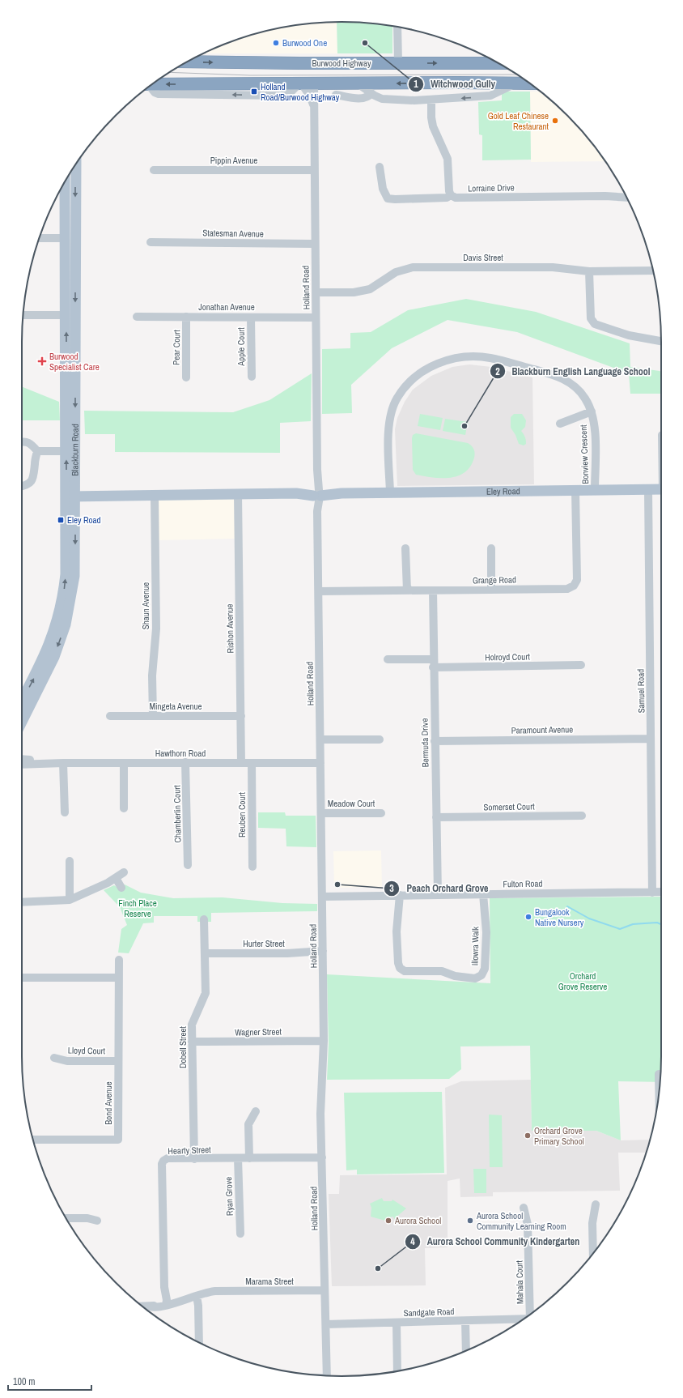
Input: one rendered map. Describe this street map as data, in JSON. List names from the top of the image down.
{
  "streets": {
    "highway": ["Burwood Highway"],
    "main road": ["Blackburn Road", "Eley Road"],
    "street": [
      "Pippin Avenue",
      "Lorraine Drive",
      "Statesman Avenue",
      "Davis Street",
      "Holland Road",
      "Jonathan Avenue",
      "Apple Court",
      "Pear Court",
      "Bonview Crescent",
      "Grange Road",
      "Shaun Avenue",
      "Rishon Avenue",
      "Holroyd Court",
      "Samuel Road",
      "Mingeta Avenue",
      "Paramount Avenue",
      "Bermuda Drive",
      "Hawthorn Road",
      "Meadow Court",
      "Somerset Court",
      "Chamberlin Court",
      "Reuben Court",
      "Fulton Road",
      "Hurter Street",
      "Illowra Walk",
      "Wagner Street",
      "Dobell Street",
      "Lloyd Court",
      "Bond Avenue",
      "Hearty Street",
      "Ryan Grove",
      "Marama Street",
      "Mahala Court",
      "Sandgate Road"
    ]
  },
  "crossings": [
    ["Pippin Avenue", "Holland Road"],
    ["Statesman Avenue", "Holland Road"],
    ["Davis Street", "Holland Road"],
    ["Holland Road", "Jonathan Avenue"],
    ["Holland Road", "Eley Road"],
    ["Holland Road", "Grange Road"],
    ["Holland Road", "Hawthorn Road"],
    ["Holland Road", "Meadow Court"],
    ["Holland Road", "Fulton Road"],
    ["Holland Road", "Hurter Street"],
    ["Holland Road", "Wagner Street"],
    ["Holland Road", "Hearty Street"],
    ["Holland Road", "Marama Street"],
    ["Holland Road", "Sandgate Road"],
    ["Jonathan Avenue", "Apple Court"],
    ["Jonathan Avenue", "Pear Court"],
    ["Blackburn Road", "Eley Road"],
    ["Bonview Crescent", "Eley Road"],
    ["Eley Road", "Grange Road"],
    ["Eley Road", "Shaun Avenue"],
    ["Eley Road", "Rishon Avenue"],
    ["Eley Road", "Samuel Road"],
    ["Grange Road", "Bermuda Drive"],
    ["Shaun Avenue", "Mingeta Avenue"],
    ["Rishon Avenue", "Mingeta Avenue"],
    ["Rishon Avenue", "Hawthorn Road"],
    ["Holroyd Court", "Bermuda Drive"],
    ["Samuel Road", "Paramount Avenue"],
    ["Samuel Road", "Fulton Road"],
    ["Paramount Avenue", "Bermuda Drive"],
    ["Bermuda Drive", "Somerset Court"],
    ["Bermuda Drive", "Fulton Road"],
    ["Hawthorn Road", "Chamberlin Court"],
    ["Hawthorn Road", "Reuben Court"],
    ["Fulton Road", "Illowra Walk"],
    ["Hurter Street", "Dobell Street"],
    ["Wagner Street", "Dobell Street"],
    ["Dobell Street", "Hearty Street"],
    ["Lloyd Court", "Bond Avenue"],
    ["Hearty Street", "Ryan Grove"],
    ["Hearty Street", "Marama Street"]
  ],
  "parks": ["Finch Place Reserve", "Orchard Grove Reserve"],
  "places": {
    "other": [
      "Burwood One",
      "Witchwood Gully",
      "Gold Leaf Chinese Restaurant",
      "Blackburn English Language School",
      "Peach Orchard Grove",
      "Bungalook Native Nursery",
      "Orchard Grove Primary School",
      "Aurora School",
      "Aurora School Community Learning Room",
      "Aurora School Community Kindergarten"
    ],
    "transit": ["Holland Road/Burwood Highway", "Eley Road"],
    "health": ["Burwood Specialist Care"]
  },
  "scale_bar": "100 m"
}
